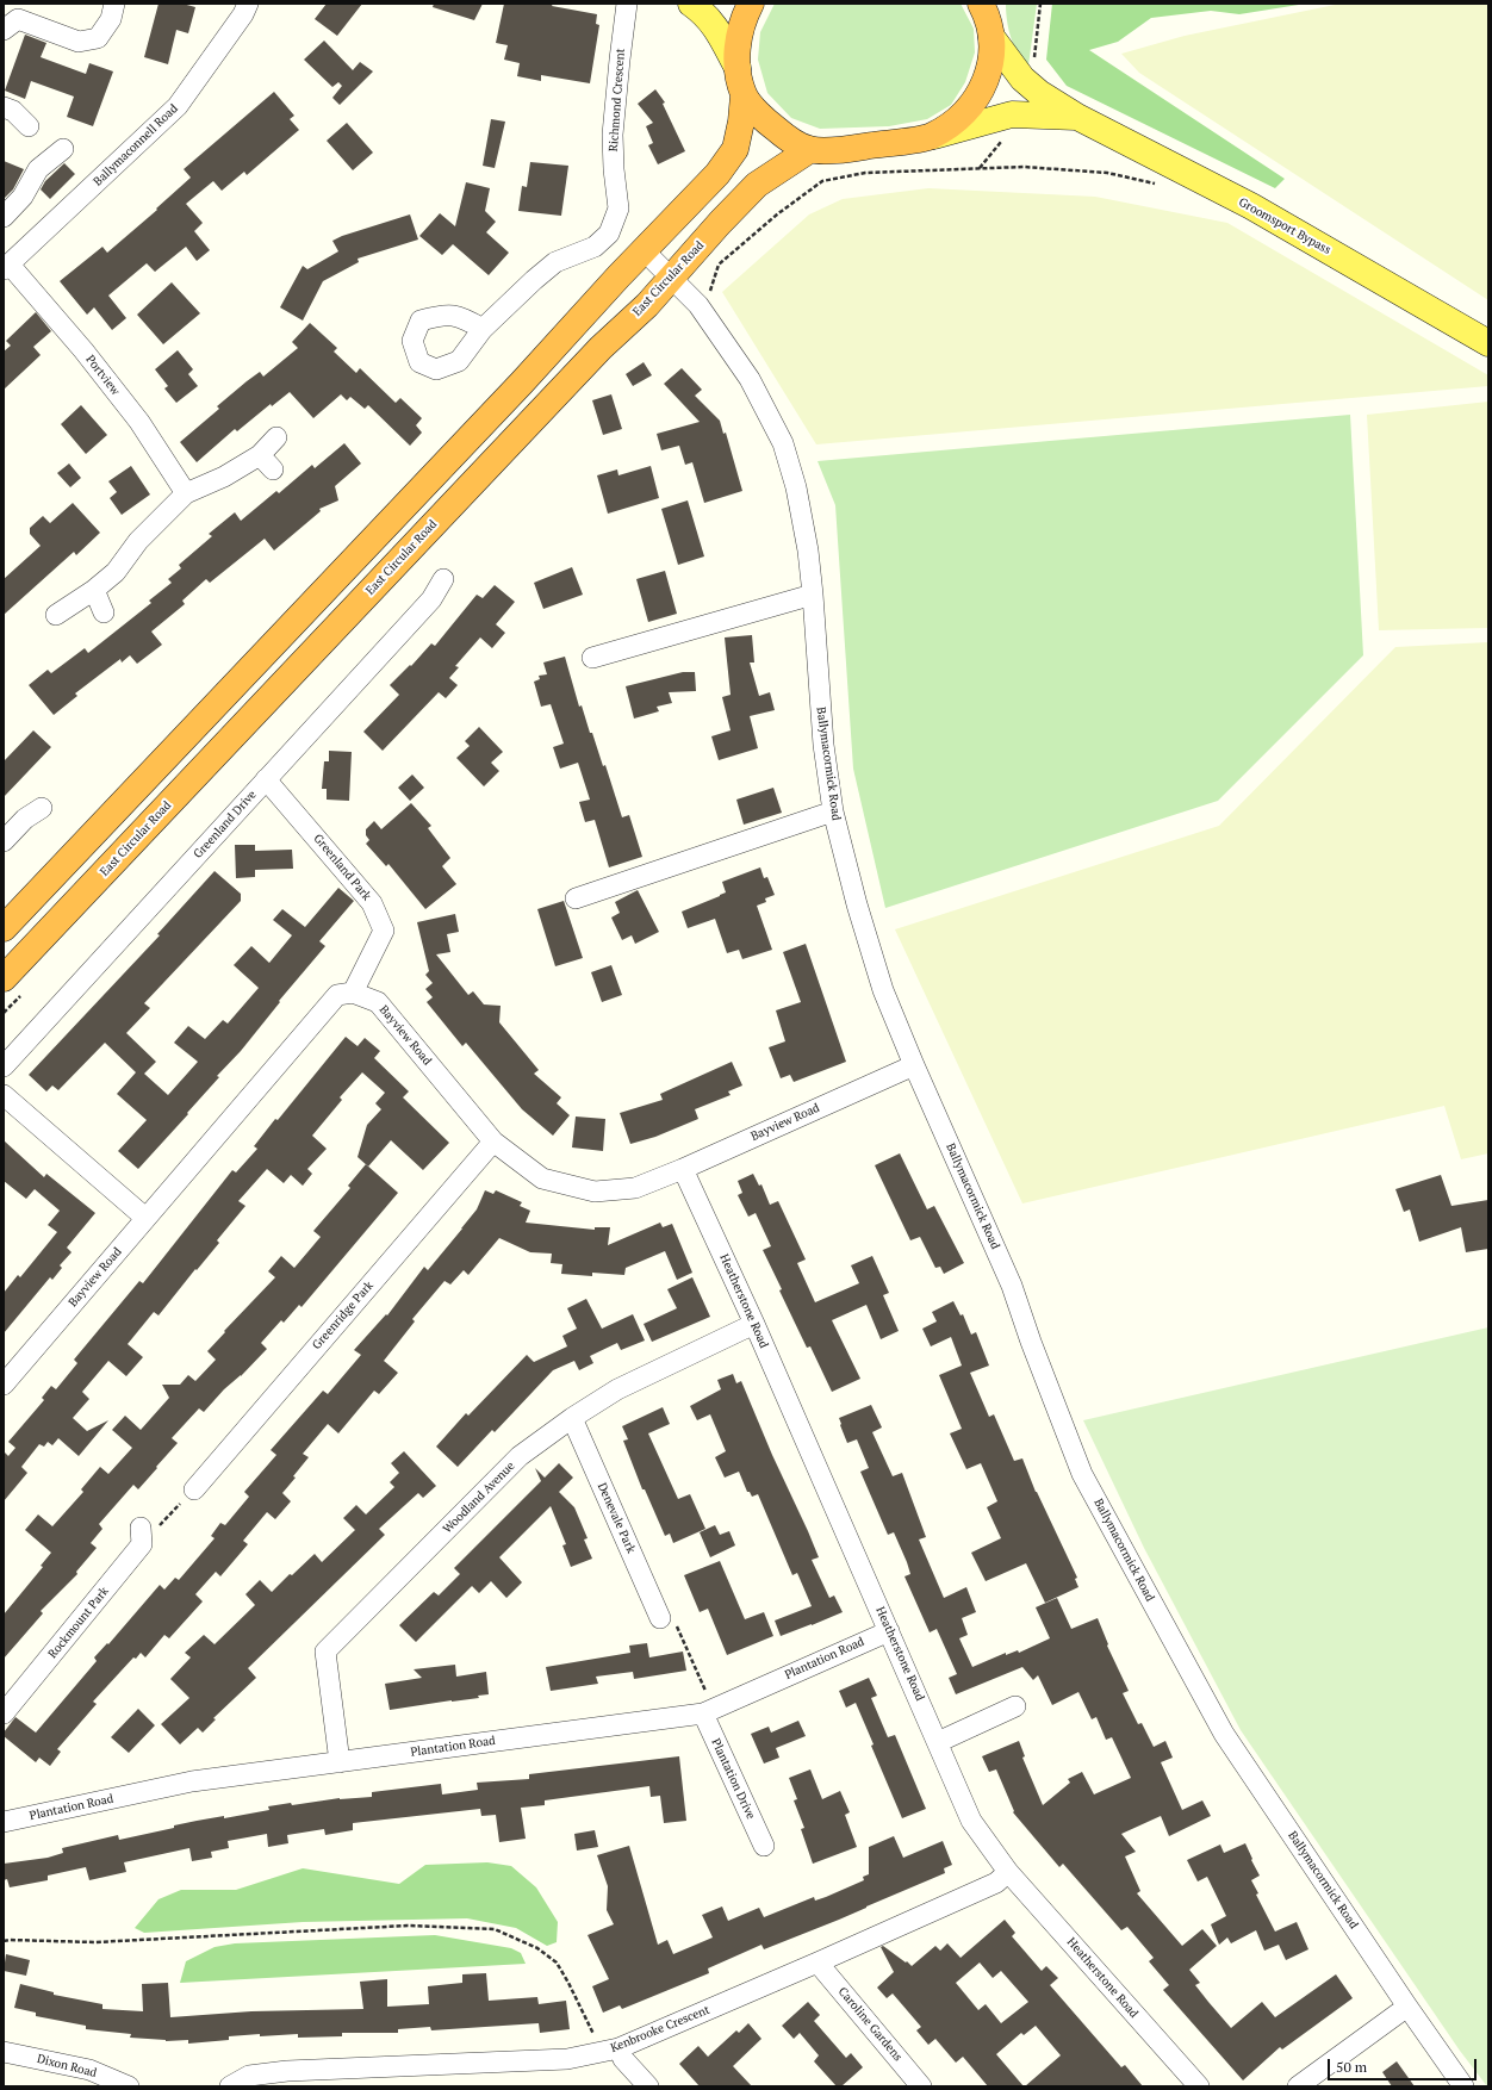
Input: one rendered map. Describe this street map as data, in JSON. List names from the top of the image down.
{
  "streets": {
    "highway": ["East Circular Road"],
    "main road": ["Groomsport Bypass"],
    "street": [
      "Richmond Crescent",
      "Ballymaconnell Road",
      "Portview",
      "Ballymacormick Road",
      "Greenland Drive",
      "Greenland Park",
      "Bayview Road",
      "Heatherstone Road",
      "Greenridge Park",
      "Woodland Avenue",
      "Denevale Park",
      "Rockmount Park",
      "Plantation Road",
      "Plantation Drive",
      "Caroline Gardens",
      "Kenbrooke Crescent",
      "Dixon Road"
    ]
  },
  "crossings": [
    ["Ballymaconnell Road", "Portview"],
    ["East Circular Road", "Ballymacormick Road"],
    ["Ballymacormick Road", "Bayview Road"],
    ["Greenland Drive", "Greenland Park"],
    ["Greenland Park", "Bayview Road"],
    ["Bayview Road", "Heatherstone Road"],
    ["Bayview Road", "Greenridge Park"],
    ["Heatherstone Road", "Woodland Avenue"],
    ["Heatherstone Road", "Plantation Road"],
    ["Heatherstone Road", "Kenbrooke Crescent"],
    ["Woodland Avenue", "Denevale Park"],
    ["Woodland Avenue", "Plantation Road"],
    ["Plantation Road", "Plantation Drive"],
    ["Caroline Gardens", "Kenbrooke Crescent"]
  ],
  "scale_bar": "50 m"
}
